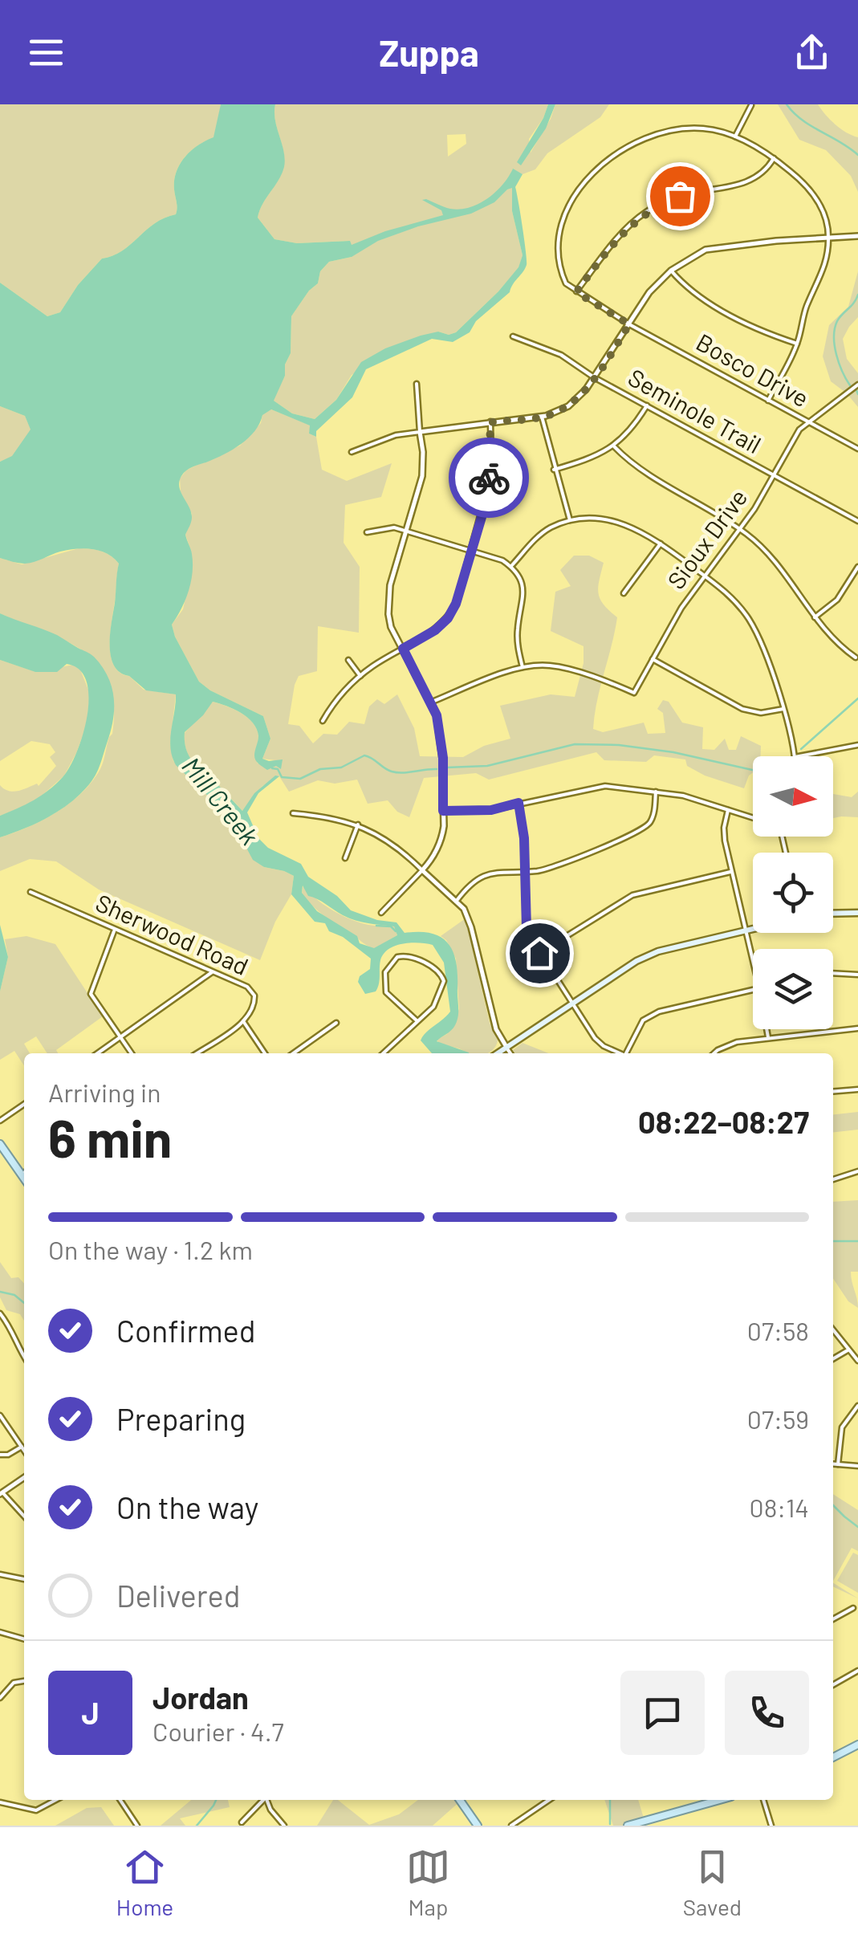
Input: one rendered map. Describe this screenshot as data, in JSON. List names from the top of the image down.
{
  "streets": {
    "street": [
      "Bosco Drive",
      "Seminole Trail",
      "Sioux Drive",
      "Sherwood Road"
    ]
  },
  "crossings": [
    ["Bosco Drive", "Sioux Drive"],
    ["Seminole Trail", "Sioux Drive"]
  ],
  "water": ["Mill Creek"],
  "north": "right",
  "page": {
    "header": "Zuppa",
    "heading": ["6 min", "Arriving in", "08:22–08:27"],
    "panel": ["Jordan", "Courier · 4.7"],
    "bar": "On the way · 1.2 km",
    "list": [
      ["Confirmed", "07:58"],
      ["Preparing", "07:59"],
      ["On the way", "08:14"],
      "Delivered"
    ],
    "round": "J",
    "tabs": ["Home", "Map", "Saved"]
  }
}
